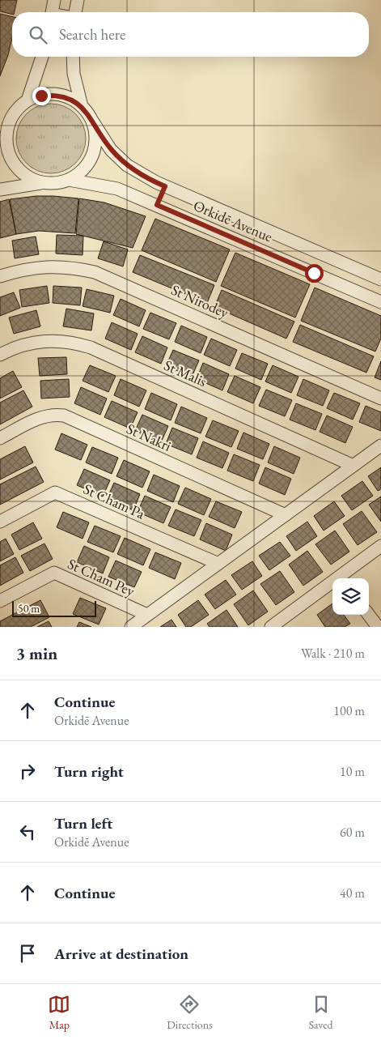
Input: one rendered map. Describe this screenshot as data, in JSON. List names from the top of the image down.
{
  "streets": {
    "street": [
      "Orkidē Avenue",
      "St Nirodey",
      "St Malis",
      "St Nakri",
      "St Cham Pa",
      "St Cham Pey"
    ]
  },
  "scale_bar": "50 m",
  "page": {
    "search": "Search here",
    "scale": "50 m",
    "heading": ["3 min", "Walk · 210 m"],
    "list": [
      ["Continue", "Orkidē Avenue", "100 m"],
      ["Turn right", "10 m"],
      ["Turn left", "Orkidē Avenue", "60 m"],
      ["Continue", "40 m"],
      "Arrive at destination"
    ],
    "nav": ["Map", "Directions", "Saved"]
  }
}
